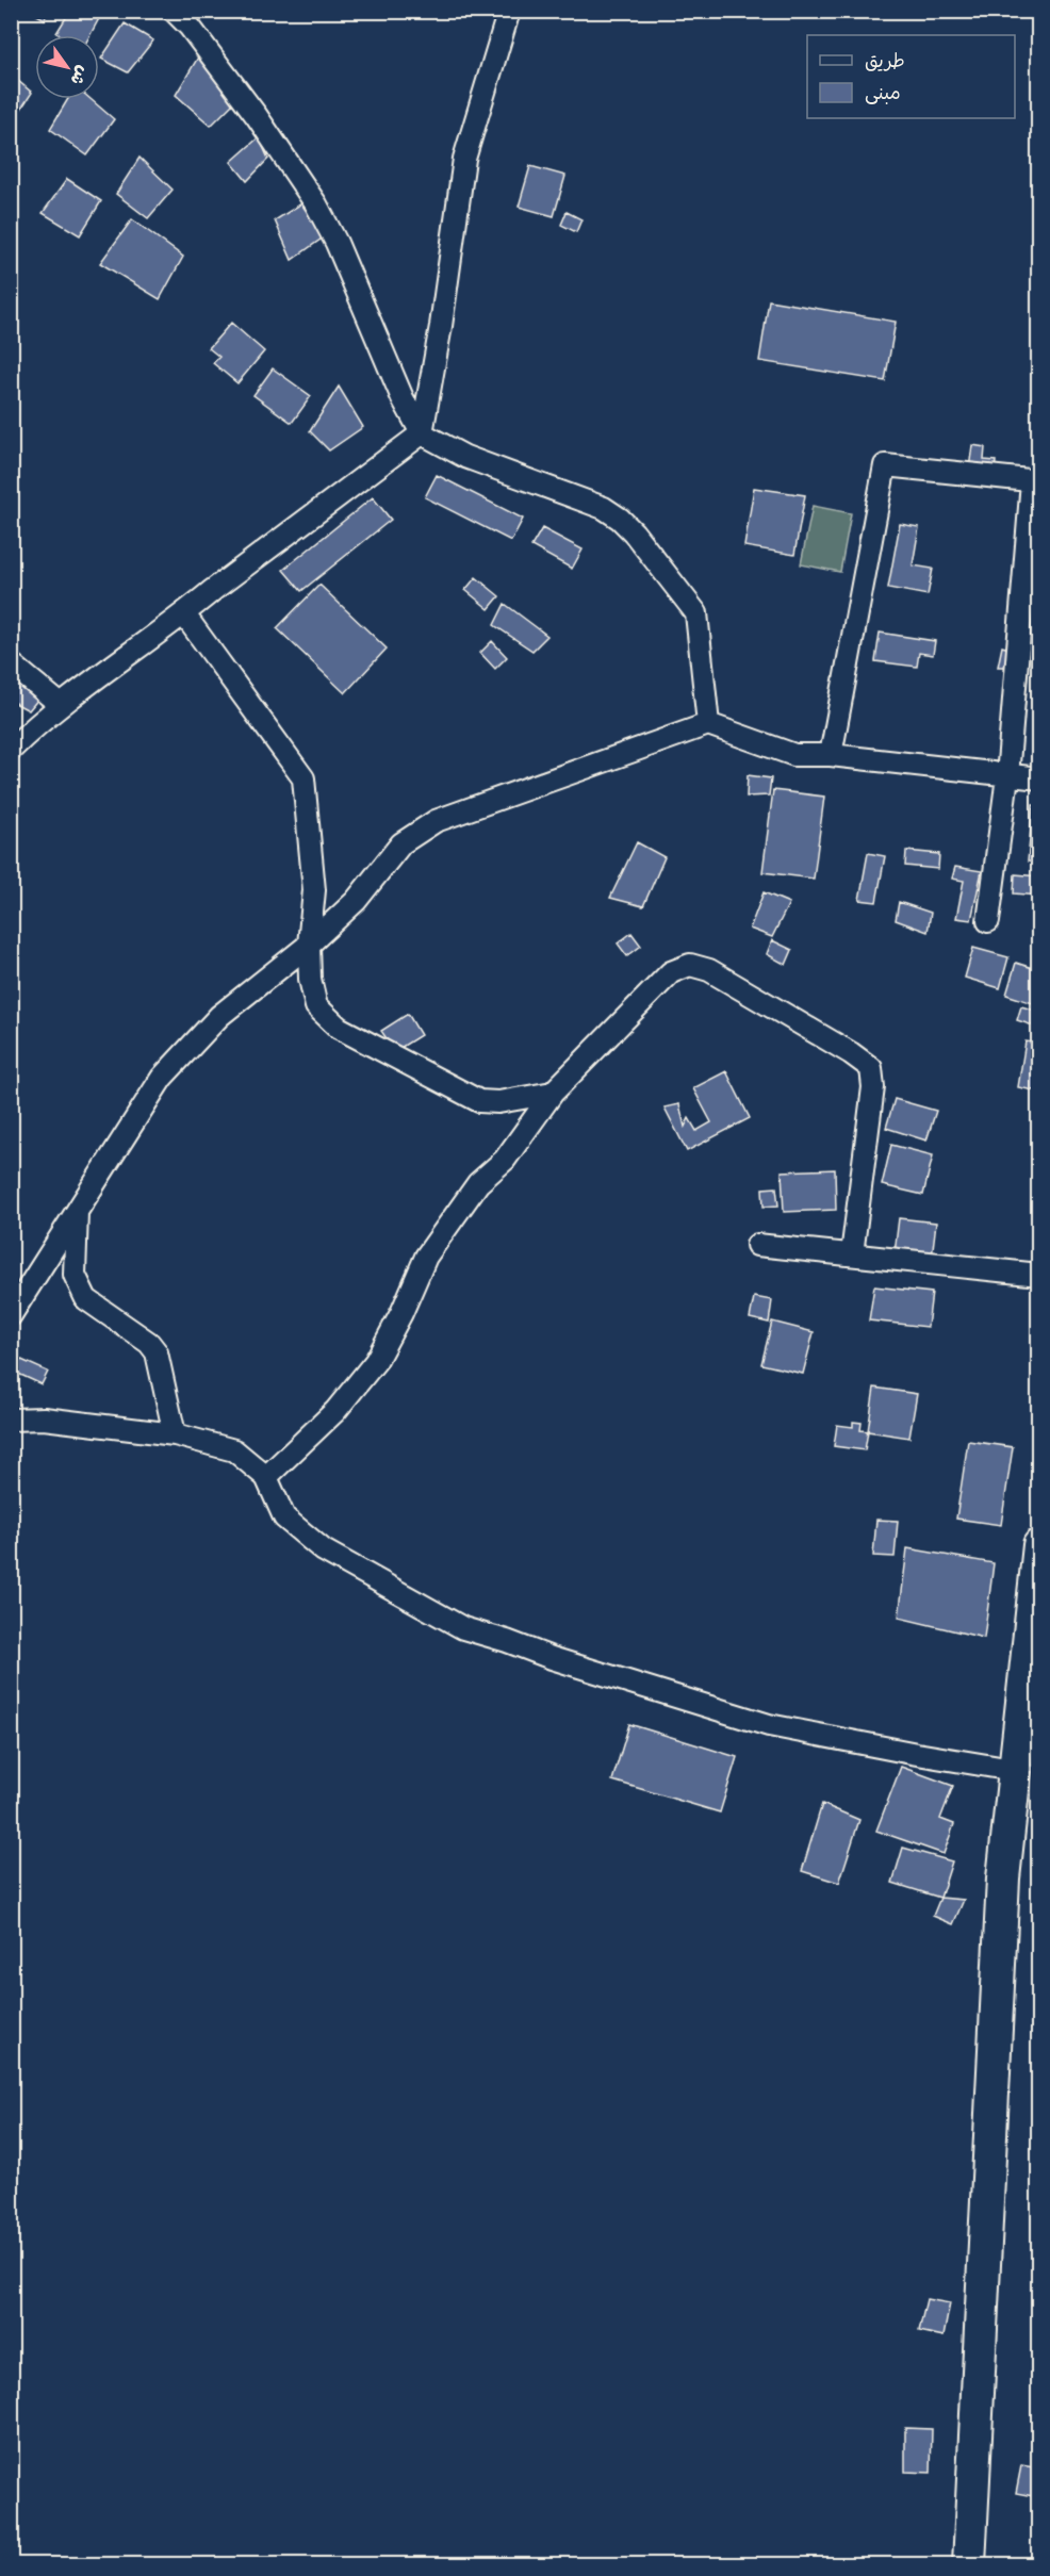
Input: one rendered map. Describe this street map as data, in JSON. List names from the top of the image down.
{
  "legend": ["طريق", "مبنى"],
  "north": "bottom right"
}
